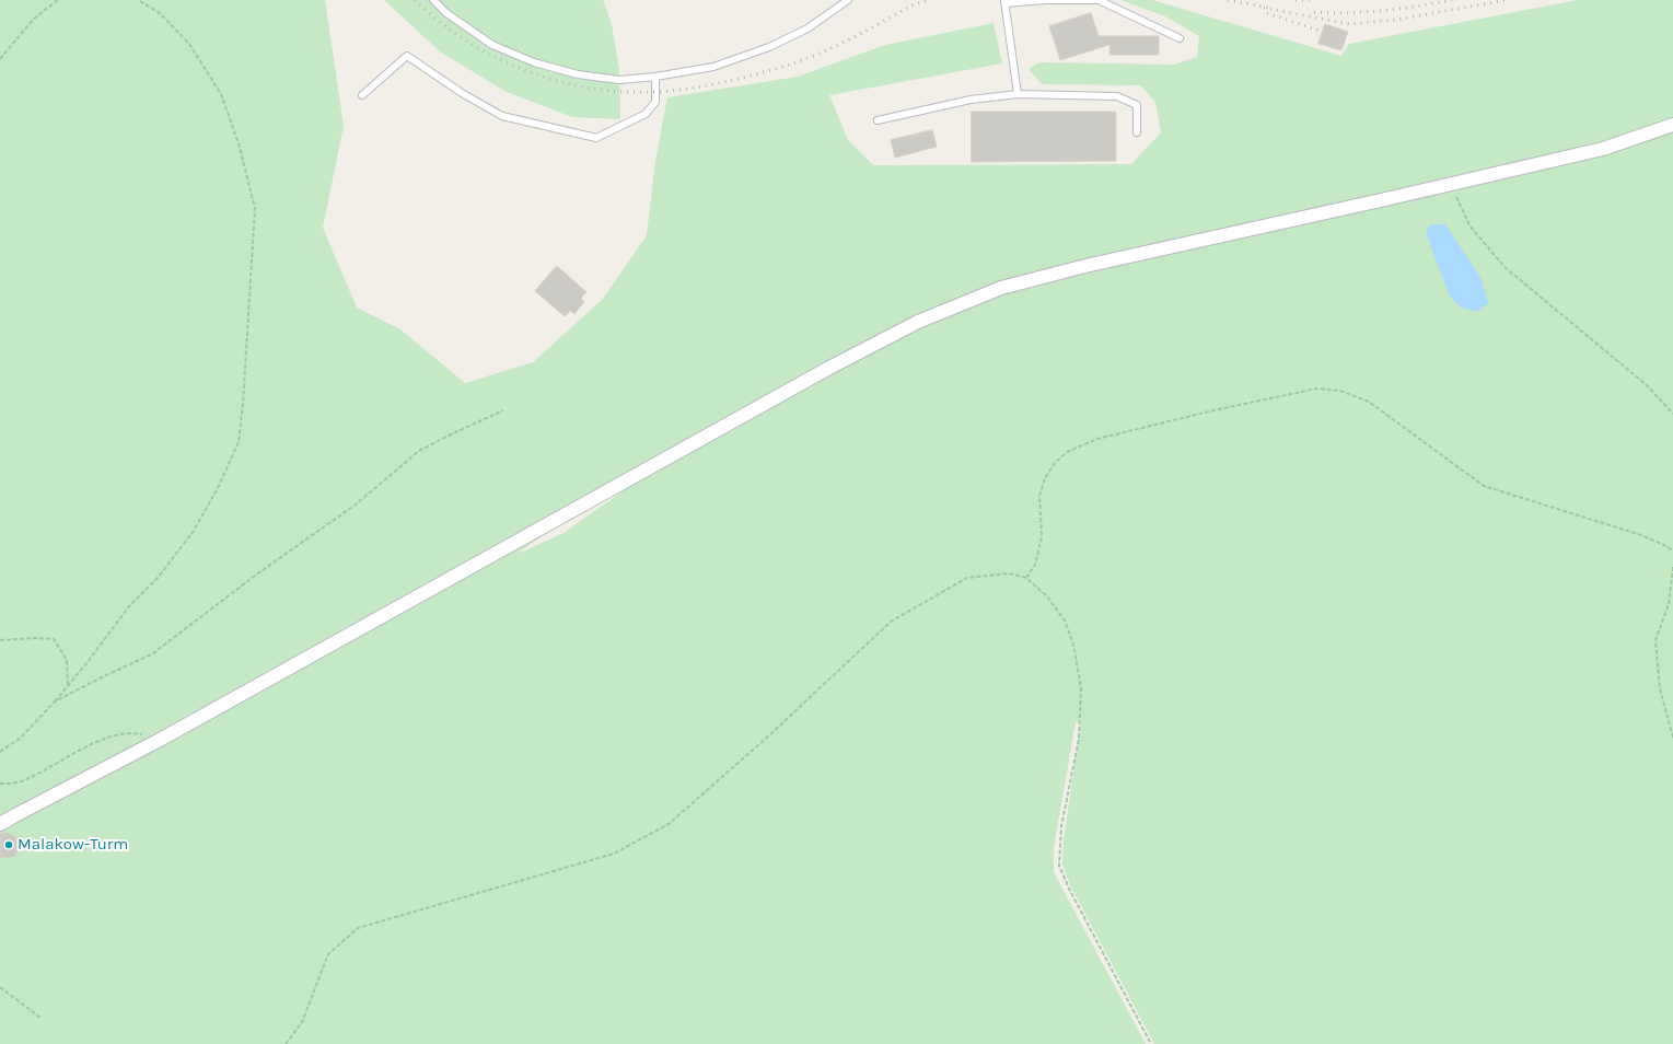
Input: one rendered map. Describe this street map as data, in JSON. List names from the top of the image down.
{
  "places": ["Malakow-Turm"]
}
